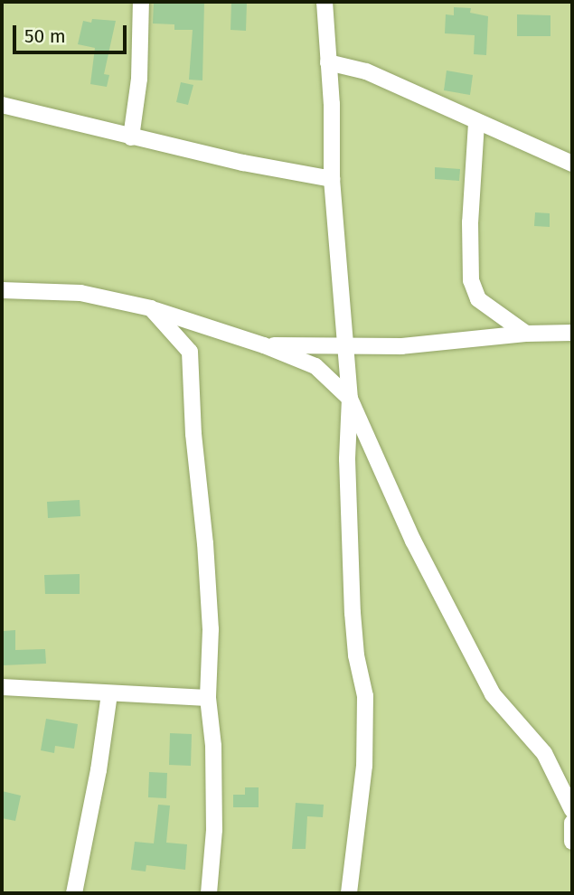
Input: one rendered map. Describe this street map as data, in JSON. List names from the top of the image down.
{
  "scale_bar": "50 m"
}
